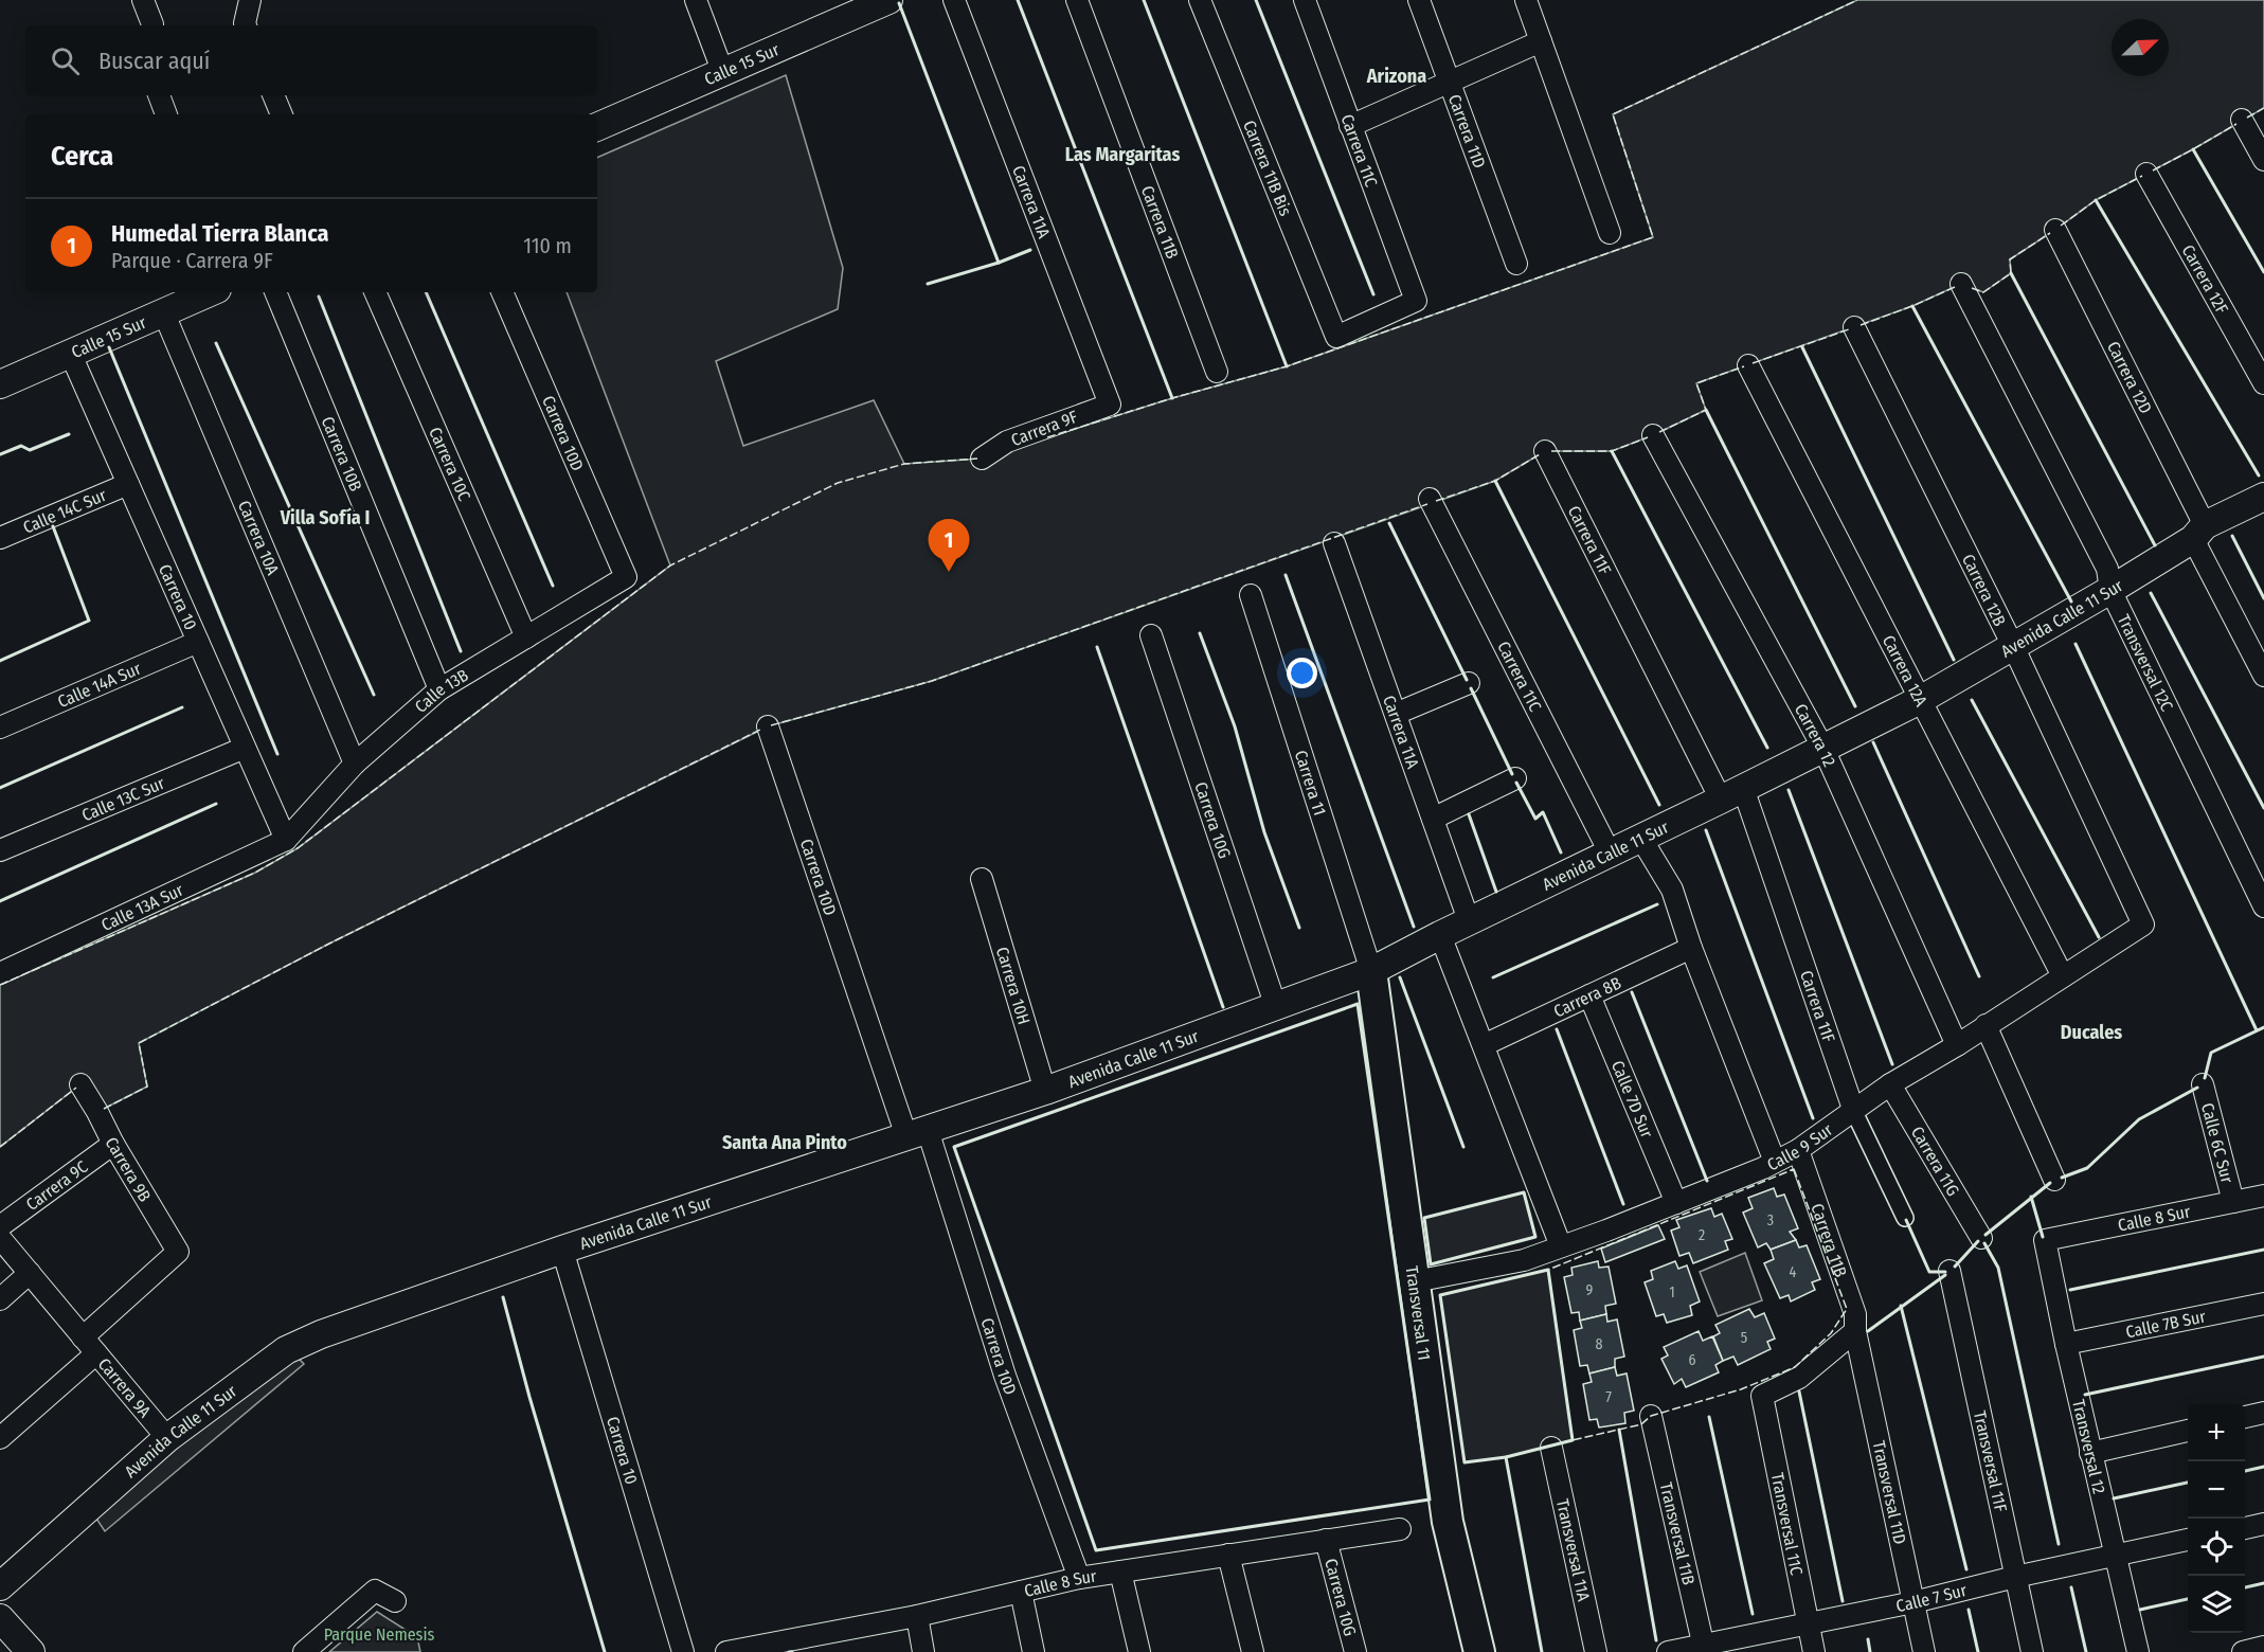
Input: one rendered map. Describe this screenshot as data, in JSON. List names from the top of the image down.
{
  "streets": {
    "main road": ["Transversal 11"],
    "street": [
      "Calle 15 Sur",
      "Carrera 11D",
      "Carrera 11C",
      "Carrera 11B Bis",
      "Carrera 11A",
      "Carrera 11B",
      "Carrera 12F",
      "Carrera 12D",
      "Carrera 9F",
      "Carrera 10D",
      "Carrera 10B",
      "Carrera 10C",
      "Calle 14C Sur",
      "Carrera 10A",
      "Carrera 11F",
      "Carrera 12B",
      "Carrera 10",
      "Avenida Calle 11 Sur",
      "Transversal 12C",
      "Carrera 12A",
      "Calle 14A Sur",
      "Calle 13B",
      "Carrera 12",
      "Carrera 11",
      "Calle 13C Sur",
      "Carrera 10G",
      "Calle 13A Sur",
      "Carrera 10H",
      "Carrera 8B",
      "Calle 7D Sur",
      "Calle 6C Sur",
      "Calle 9 Sur",
      "Carrera 11G",
      "Carrera 9B",
      "Carrera 9C",
      "Calle 8 Sur",
      "Calle 7B Sur",
      "Carrera 9A",
      "Transversal 12",
      "Transversal 11F",
      "Transversal 11D",
      "Transversal 11C",
      "Transversal 11B",
      "Transversal 11A",
      "Calle 7 Sur"
    ]
  },
  "crossings": [
    ["Calle 15 Sur", "Carrera 10A"],
    ["Calle 15 Sur", "Carrera 10"],
    ["Carrera 11C", "Carrera 11B Bis"],
    ["Carrera 11C", "Avenida Calle 11 Sur"],
    ["Carrera 11A", "Carrera 9F"],
    ["Carrera 11A", "Avenida Calle 11 Sur"],
    ["Carrera 11B", "Calle 9 Sur"],
    ["Carrera 11B", "Transversal 11D"],
    ["Carrera 11B", "Transversal 11C"],
    ["Carrera 12D", "Avenida Calle 11 Sur"],
    ["Carrera 10D", "Avenida Calle 11 Sur"],
    ["Carrera 10D", "Calle 13B"],
    ["Carrera 10D", "Calle 8 Sur"],
    ["Carrera 10B", "Calle 13B"],
    ["Carrera 10C", "Calle 13B"],
    ["Calle 14C Sur", "Carrera 10"],
    ["Carrera 10A", "Calle 13B"],
    ["Carrera 11F", "Avenida Calle 11 Sur"],
    ["Carrera 11F", "Calle 9 Sur"],
    ["Carrera 12B", "Avenida Calle 11 Sur"],
    ["Carrera 12B", "Calle 9 Sur"],
    ["Carrera 10", "Avenida Calle 11 Sur"],
    ["Carrera 10", "Calle 14A Sur"],
    ["Carrera 10", "Calle 13B"],
    ["Carrera 10", "Calle 13C Sur"],
    ["Carrera 10", "Calle 13A Sur"],
    ["Avenida Calle 11 Sur", "Transversal 12C"],
    ["Avenida Calle 11 Sur", "Carrera 12A"],
    ["Avenida Calle 11 Sur", "Carrera 12"],
    ["Avenida Calle 11 Sur", "Carrera 11"],
    ["Avenida Calle 11 Sur", "Carrera 10G"],
    ["Avenida Calle 11 Sur", "Carrera 10H"],
    ["Avenida Calle 11 Sur", "Transversal 11"],
    ["Avenida Calle 11 Sur", "Carrera 9A"],
    ["Carrera 12A", "Calle 9 Sur"],
    ["Calle 13B", "Calle 13A Sur"],
    ["Carrera 12", "Calle 9 Sur"],
    ["Carrera 11", "Transversal 11"],
    ["Carrera 10G", "Calle 8 Sur"],
    ["Carrera 8B", "Calle 7D Sur"],
    ["Calle 7D Sur", "Calle 9 Sur"],
    ["Calle 6C Sur", "Calle 8 Sur"],
    ["Calle 9 Sur", "Carrera 11G"],
    ["Calle 9 Sur", "Transversal 11"],
    ["Carrera 9B", "Carrera 9C"],
    ["Carrera 9B", "Carrera 9A"],
    ["Calle 8 Sur", "Transversal 12"],
    ["Calle 7B Sur", "Transversal 12"],
    ["Transversal 12", "Calle 7 Sur"],
    ["Transversal 11F", "Calle 7 Sur"],
    ["Transversal 11D", "Transversal 11C"],
    ["Transversal 11D", "Calle 7 Sur"],
    ["Transversal 11C", "Calle 7 Sur"],
    ["Transversal 11B", "Calle 7 Sur"]
  ],
  "districts": [
    "Arizona",
    "Las Margaritas",
    "Villa Sofía I",
    "Ducales",
    "Santa Ana Pinto"
  ],
  "parks": ["Parque Nemesis"],
  "house_numbers": [
    "3",
    "2",
    "4",
    "9",
    "1",
    "5",
    "8",
    "6",
    "7"
  ],
  "north": "top right",
  "page": {
    "search": "Buscar aquí",
    "heading": "Cerca",
    "list": [
      {
        "mark": "1",
        "name": "Humedal Tierra Blanca",
        "note": "Parque · Carrera 9F",
        "value": "110 m"
      }
    ],
    "pins": "1",
    "map_buttons": ["+", "−"]
  }
}
